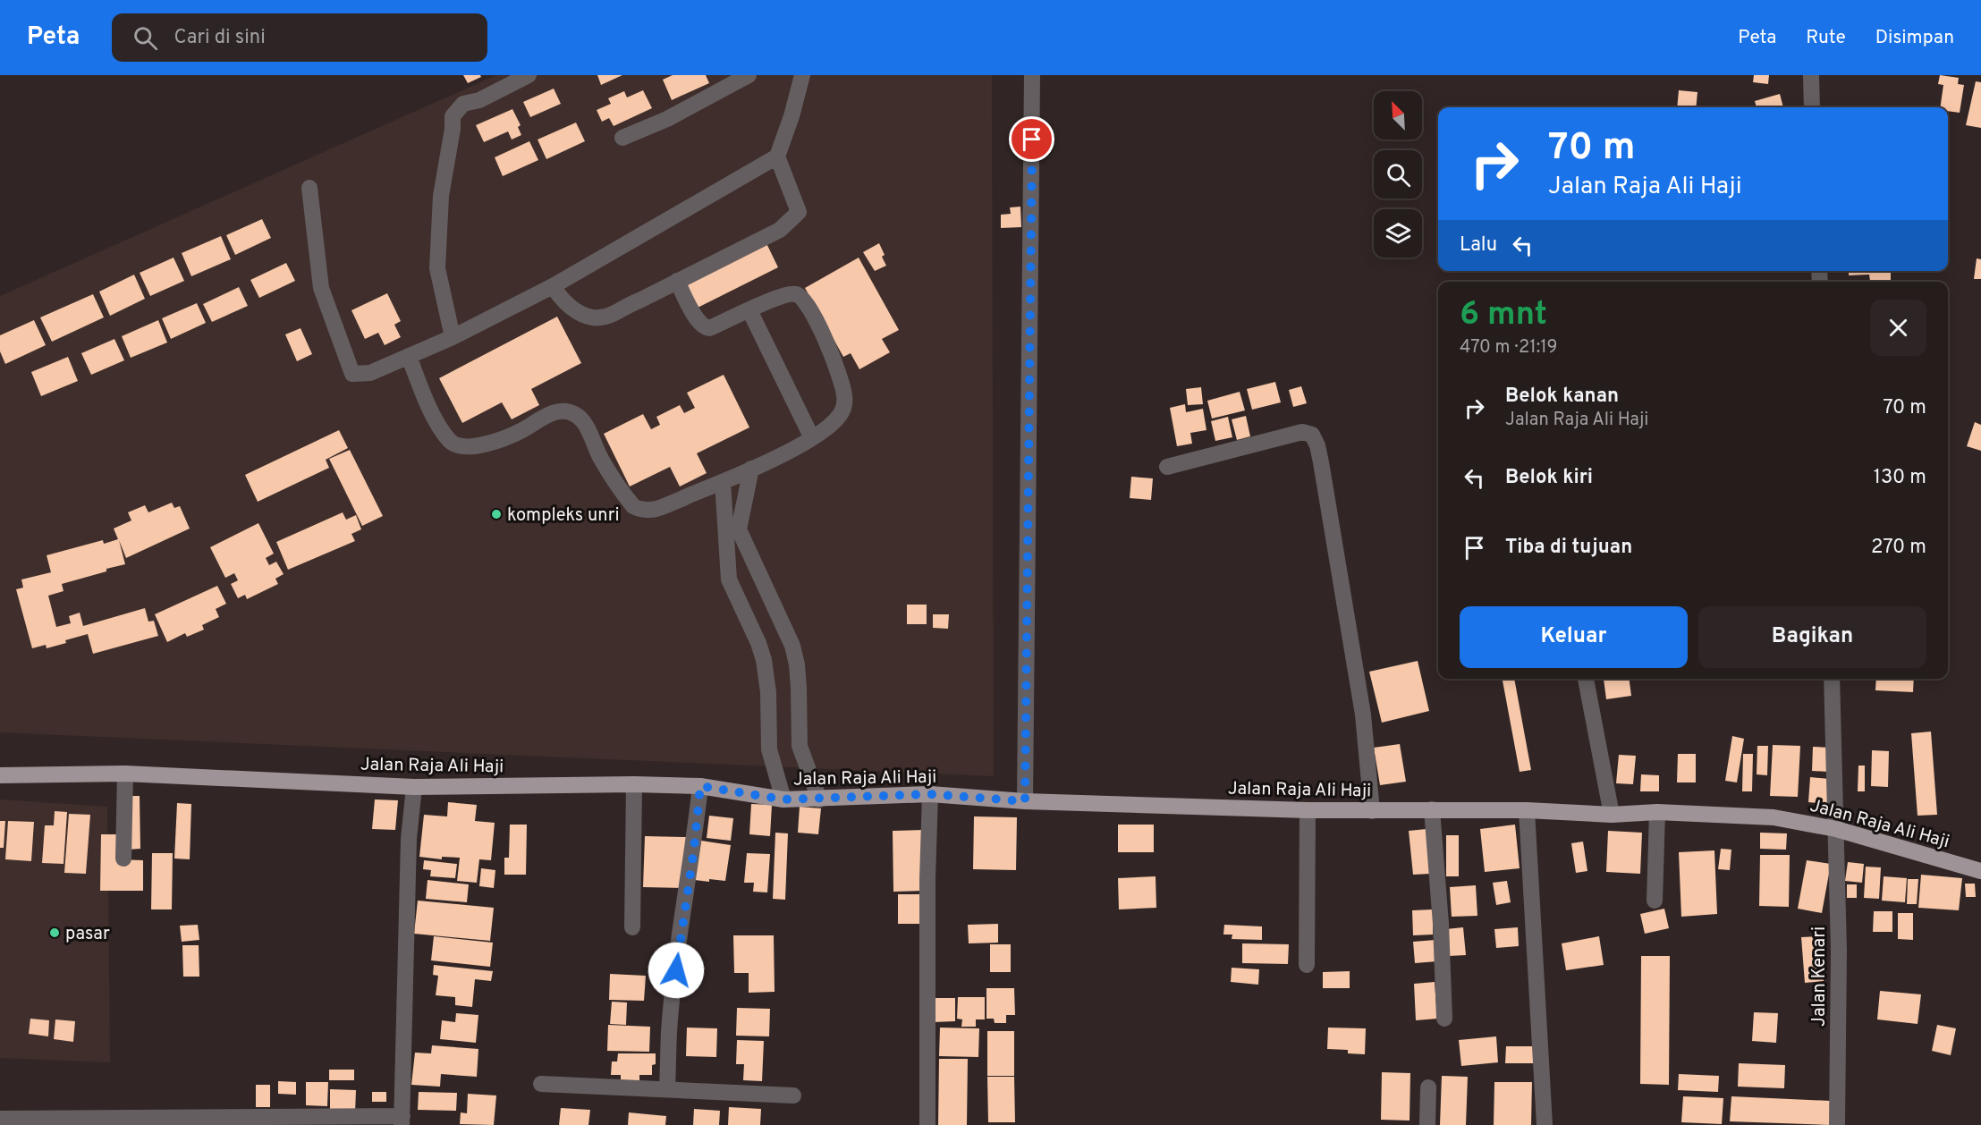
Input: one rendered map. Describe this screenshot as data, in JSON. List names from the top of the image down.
{
  "streets": {
    "main road": ["Jalan Raja Ali Haji"],
    "street": ["Jalan Kenari"]
  },
  "crossings": [
    ["Jalan Raja Ali Haji", "Jalan Kenari"]
  ],
  "places": ["kompleks unri", "pasar"],
  "north": "top left",
  "page": {
    "header": "Peta",
    "search": "Cari di sini",
    "nav": ["Peta", "Rute", "Disimpan"],
    "turn": ["70 m", "Jalan Raja Ali Haji"],
    "then": "Lalu",
    "heading": ["6 mnt", "470 m · 21:19"],
    "list": [
      {
        "name": "Belok kanan",
        "note": "Jalan Raja Ali Haji",
        "value": "70 m"
      },
      {
        "name": "Belok kiri",
        "value": "130 m"
      },
      {
        "name": "Tiba di tujuan",
        "value": "270 m"
      }
    ],
    "buttons": ["Keluar", "Bagikan"]
  }
}
